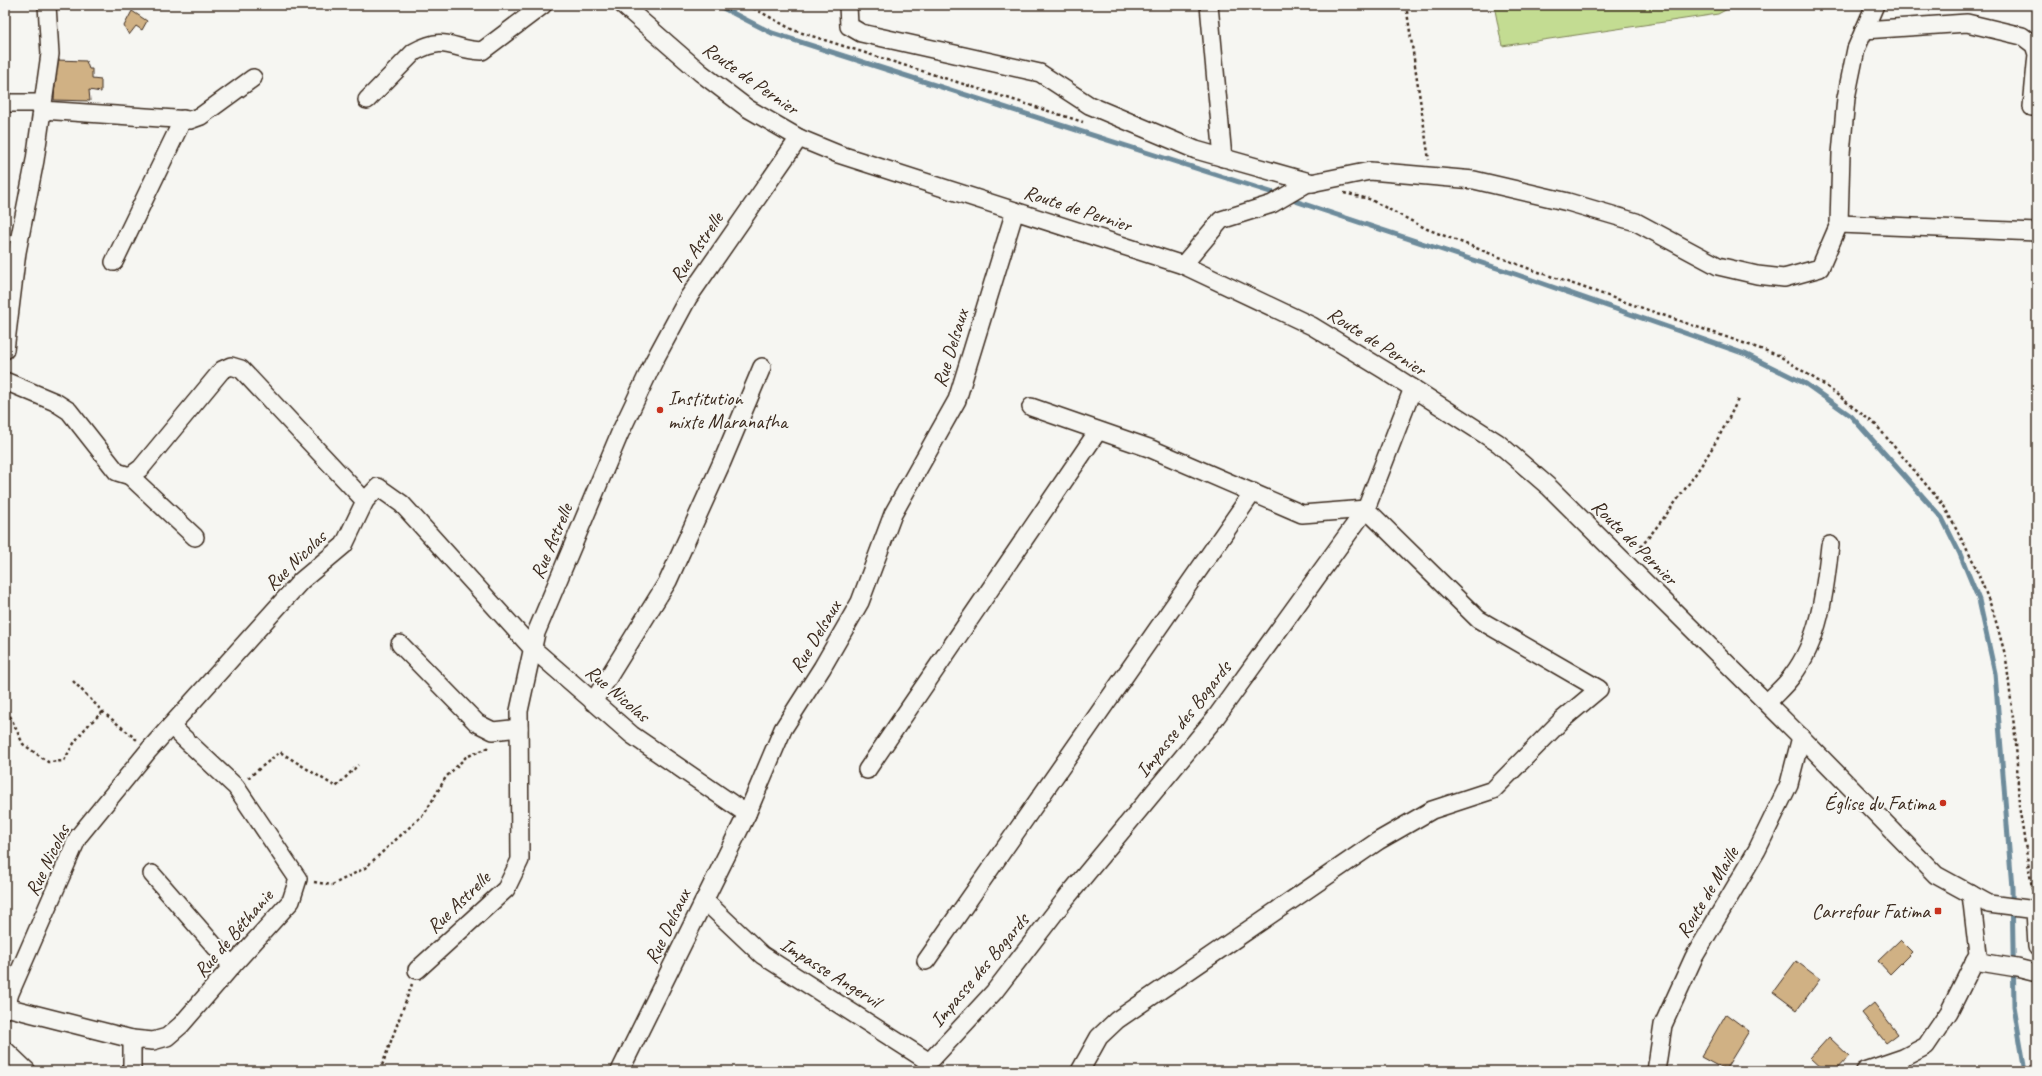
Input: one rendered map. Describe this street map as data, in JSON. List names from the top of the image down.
{
  "streets": {
    "street": [
      "Route de Pernier",
      "Rue Astrelle",
      "Rue Delsaux",
      "Rue Nicolas",
      "Impasse des Bogards",
      "Route de Maille",
      "Rue de Béthanie",
      "Impasse Angervil"
    ]
  },
  "crossings": [
    ["Route de Pernier", "Rue Astrelle"],
    ["Route de Pernier", "Rue Delsaux"],
    ["Route de Pernier", "Impasse des Bogards"],
    ["Route de Pernier", "Route de Maille"],
    ["Rue Astrelle", "Rue Nicolas"],
    ["Rue Delsaux", "Rue Nicolas"],
    ["Rue Delsaux", "Impasse Angervil"],
    ["Rue Nicolas", "Rue de Béthanie"],
    ["Impasse des Bogards", "Impasse Angervil"]
  ],
  "places": {
    "other": ["Institution mixte Maranatha", "Église du Fatima"],
    "transit": ["Carrefour Fatima"]
  }
}
